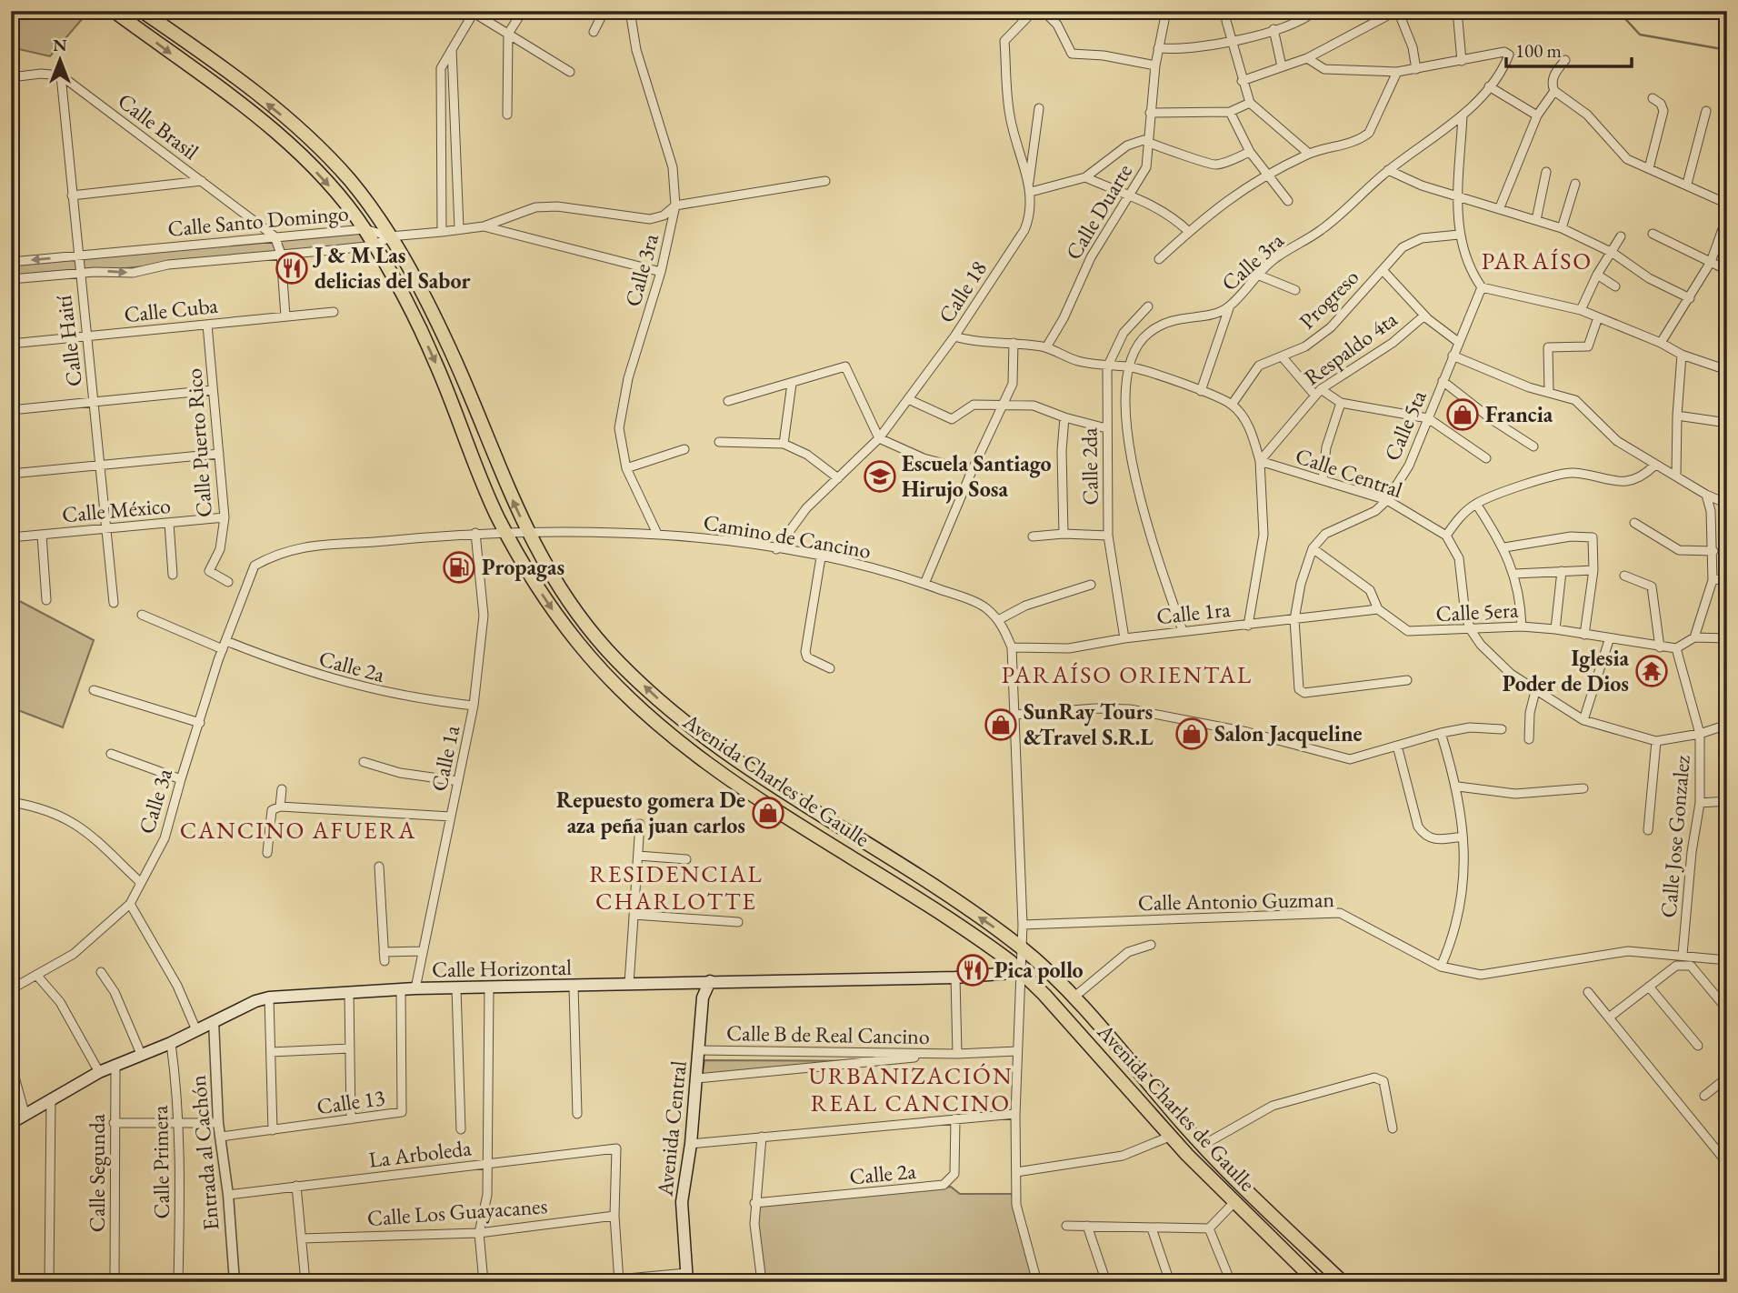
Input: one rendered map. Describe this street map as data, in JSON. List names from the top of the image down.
{
  "streets": {
    "main road": ["Avenida Charles de Gaulle", "Calle Horizontal", "Avenida Central"],
    "street": [
      "Calle Brasil",
      "Calle Duarte",
      "Calle Santo Domingo",
      "Calle 3ra",
      "Calle 18",
      "Progreso",
      "Calle Cuba",
      "Calle Haití",
      "Respaldo 4ta",
      "Calle 5ta",
      "Calle Puerto Rico",
      "Calle 2da",
      "Calle Central",
      "Calle México",
      "Camino de Cancino",
      "Calle 5era",
      "Calle 1ra",
      "Calle 2a",
      "Calle 1a",
      "Calle 3a",
      "Calle Jose Gonzalez",
      "Calle Antonio Guzman",
      "Calle B de Real Cancino",
      "Calle 13",
      "Entrada al Cachón",
      "La Arboleda",
      "Calle Primera",
      "Calle Segunda",
      "Calle Los Guayacanes"
    ]
  },
  "crossings": [
    ["Calle Brasil", "Calle Santo Domingo"],
    ["Calle Brasil", "Calle Haití"],
    ["Calle Santo Domingo", "Calle Haití"],
    ["Calle Santo Domingo", "Avenida Charles de Gaulle"],
    ["Calle 3ra", "Camino de Cancino"],
    ["Calle 3ra", "Calle 1ra"],
    ["Calle 18", "Camino de Cancino"],
    ["Calle Cuba", "Calle Haití"],
    ["Calle Cuba", "Calle Puerto Rico"],
    ["Calle Haití", "Calle México"],
    ["Respaldo 4ta", "Calle Central"],
    ["Calle 5ta", "Calle Central"],
    ["Calle 5ta", "Calle 5era"],
    ["Calle Puerto Rico", "Calle México"],
    ["Calle 2da", "Calle 1ra"],
    ["Camino de Cancino", "Calle 1ra"],
    ["Camino de Cancino", "Calle 1a"],
    ["Camino de Cancino", "Avenida Charles de Gaulle"],
    ["Camino de Cancino", "Calle 3a"],
    ["Camino de Cancino", "Calle Antonio Guzman"],
    ["Calle 5era", "Calle 1ra"],
    ["Calle 5era", "Calle Jose Gonzalez"],
    ["Calle 2a", "Calle 1a"],
    ["Calle 2a", "Calle 3a"],
    ["Calle 1a", "Calle Horizontal"],
    ["Avenida Charles de Gaulle", "Calle Horizontal"],
    ["Calle Jose Gonzalez", "Calle Antonio Guzman"],
    ["Calle Horizontal", "Calle 13"],
    ["Calle Horizontal", "Avenida Central"],
    ["Calle Horizontal", "Entrada al Cachón"],
    ["Calle Horizontal", "Calle Primera"],
    ["Calle Horizontal", "Calle Segunda"],
    ["Calle B de Real Cancino", "Avenida Central"],
    ["Calle 13", "Entrada al Cachón"],
    ["Entrada al Cachón", "La Arboleda"],
    ["La Arboleda", "Calle Los Guayacanes"]
  ],
  "districts": [
    "PARAÍSO",
    "PARAÍSO ORIENTAL",
    "CANCINO AFUERA",
    "RESIDENCIAL CHARLOTTE",
    "URBANIZACIÓN REAL CANCINO"
  ],
  "places": {
    "restaurant": ["J & M Las delicias del Sabor", "Pica pollo"],
    "shop": [
      "Francia",
      "SunRay Tours &Travel S.R.L",
      "Salon Jacqueline",
      "Repuesto gomera De aza peña juan carlos"
    ],
    "school or university": ["Escuela Santiago Hirujo Sosa"],
    "fuel station": ["Propagas"],
    "temple": ["Iglesia Poder de Dios"]
  },
  "scale_bar": "100 m",
  "north": "top"
}
